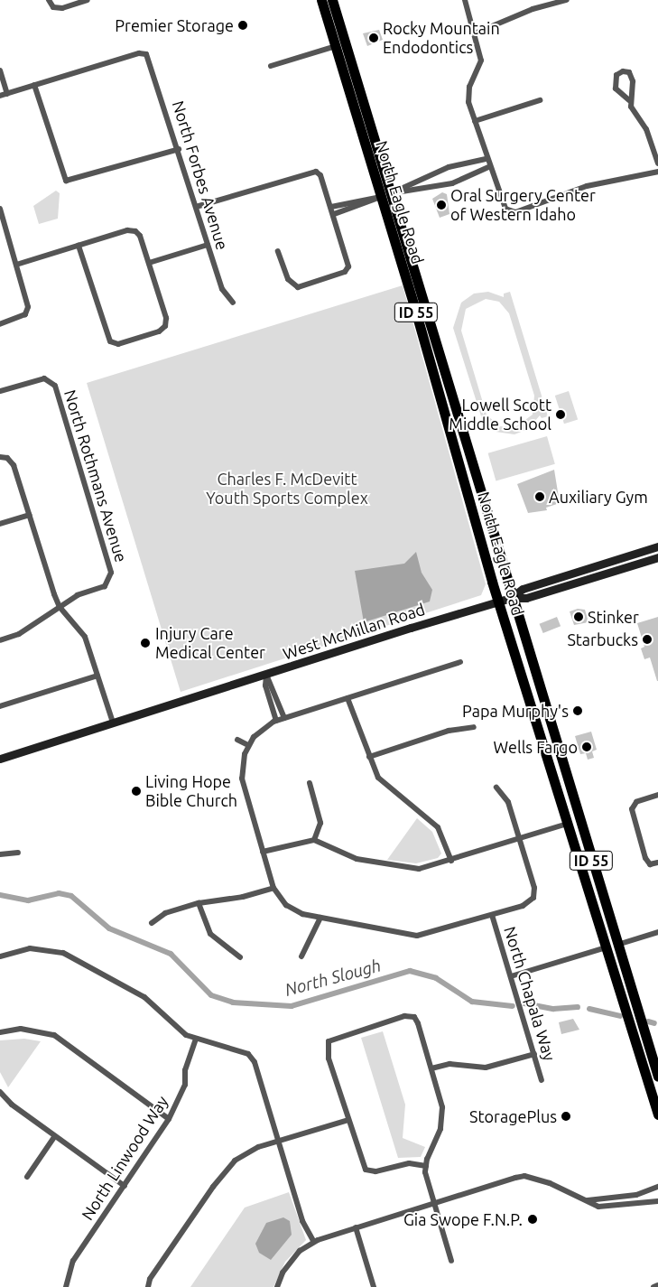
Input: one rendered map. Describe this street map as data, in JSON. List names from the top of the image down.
{
  "streets": {
    "highway": ["North Eagle Road", "ID 55"],
    "main road": ["West McMillan Road"],
    "street": [
      "North Forbes Avenue",
      "North Rothmans Avenue",
      "North Chapala Way",
      "North Linwood Way"
    ]
  },
  "crossings": [
    ["North Eagle Road", "West McMillan Road"]
  ],
  "water": ["North Slough"],
  "parks": ["Charles F. McDevitt Youth Sports Complex"],
  "places": [
    "Premier Storage",
    "Rocky Mountain Endodontics",
    "Oral Surgery Center of Western Idaho",
    "Lowell Scott Middle School",
    "Auxiliary Gym",
    "Stinker",
    "Starbucks",
    "Injury Care Medical Center",
    "Papa Murphy's",
    "Wells Fargo",
    "Living Hope Bible Church",
    "StoragePlus",
    "Gia Swope F.N.P."
  ]
}
